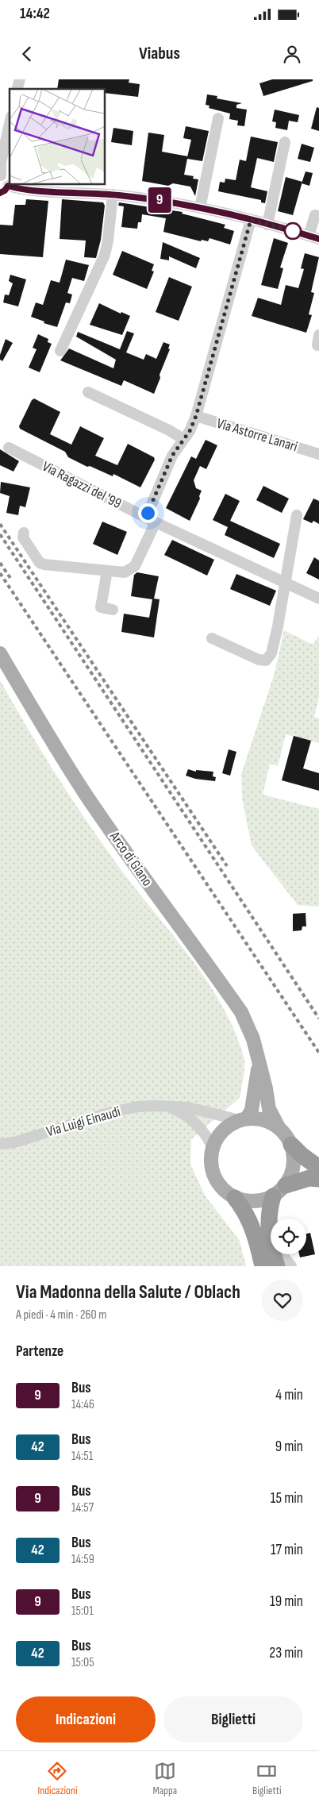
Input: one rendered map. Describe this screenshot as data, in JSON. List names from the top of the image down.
{
  "streets": {
    "main road": ["Arco di Giano"],
    "street": ["Via Astorre Lanari", "Via Ragazzi del '99", "Via Luigi Einaudi"]
  },
  "crossings": [
    ["Arco di Giano", "Via Luigi Einaudi"]
  ],
  "lines": ["bus line 9"],
  "page": {
    "status": "14:42",
    "header": "Viabus",
    "on_map": "9",
    "heading": [
      ["Via Madonna della Salute / Oblach", "A piedi · 4 min · 260 m"],
      "Partenze"
    ],
    "list": [
      {
        "mark": "9",
        "name": "Bus",
        "note": "14:46",
        "value": "4 min"
      },
      {
        "mark": "42",
        "name": "Bus",
        "note": "14:51",
        "value": "9 min"
      },
      {
        "mark": "9",
        "name": "Bus",
        "note": "14:57",
        "value": "15 min"
      },
      {
        "mark": "42",
        "name": "Bus",
        "note": "14:59",
        "value": "17 min"
      },
      {
        "mark": "9",
        "name": "Bus",
        "note": "15:01",
        "value": "19 min"
      },
      {
        "mark": "42",
        "name": "Bus",
        "note": "15:05",
        "value": "23 min"
      }
    ],
    "buttons": ["Indicazioni", "Biglietti"],
    "tabs": ["Indicazioni", "Mappa", "Biglietti"]
  }
}
